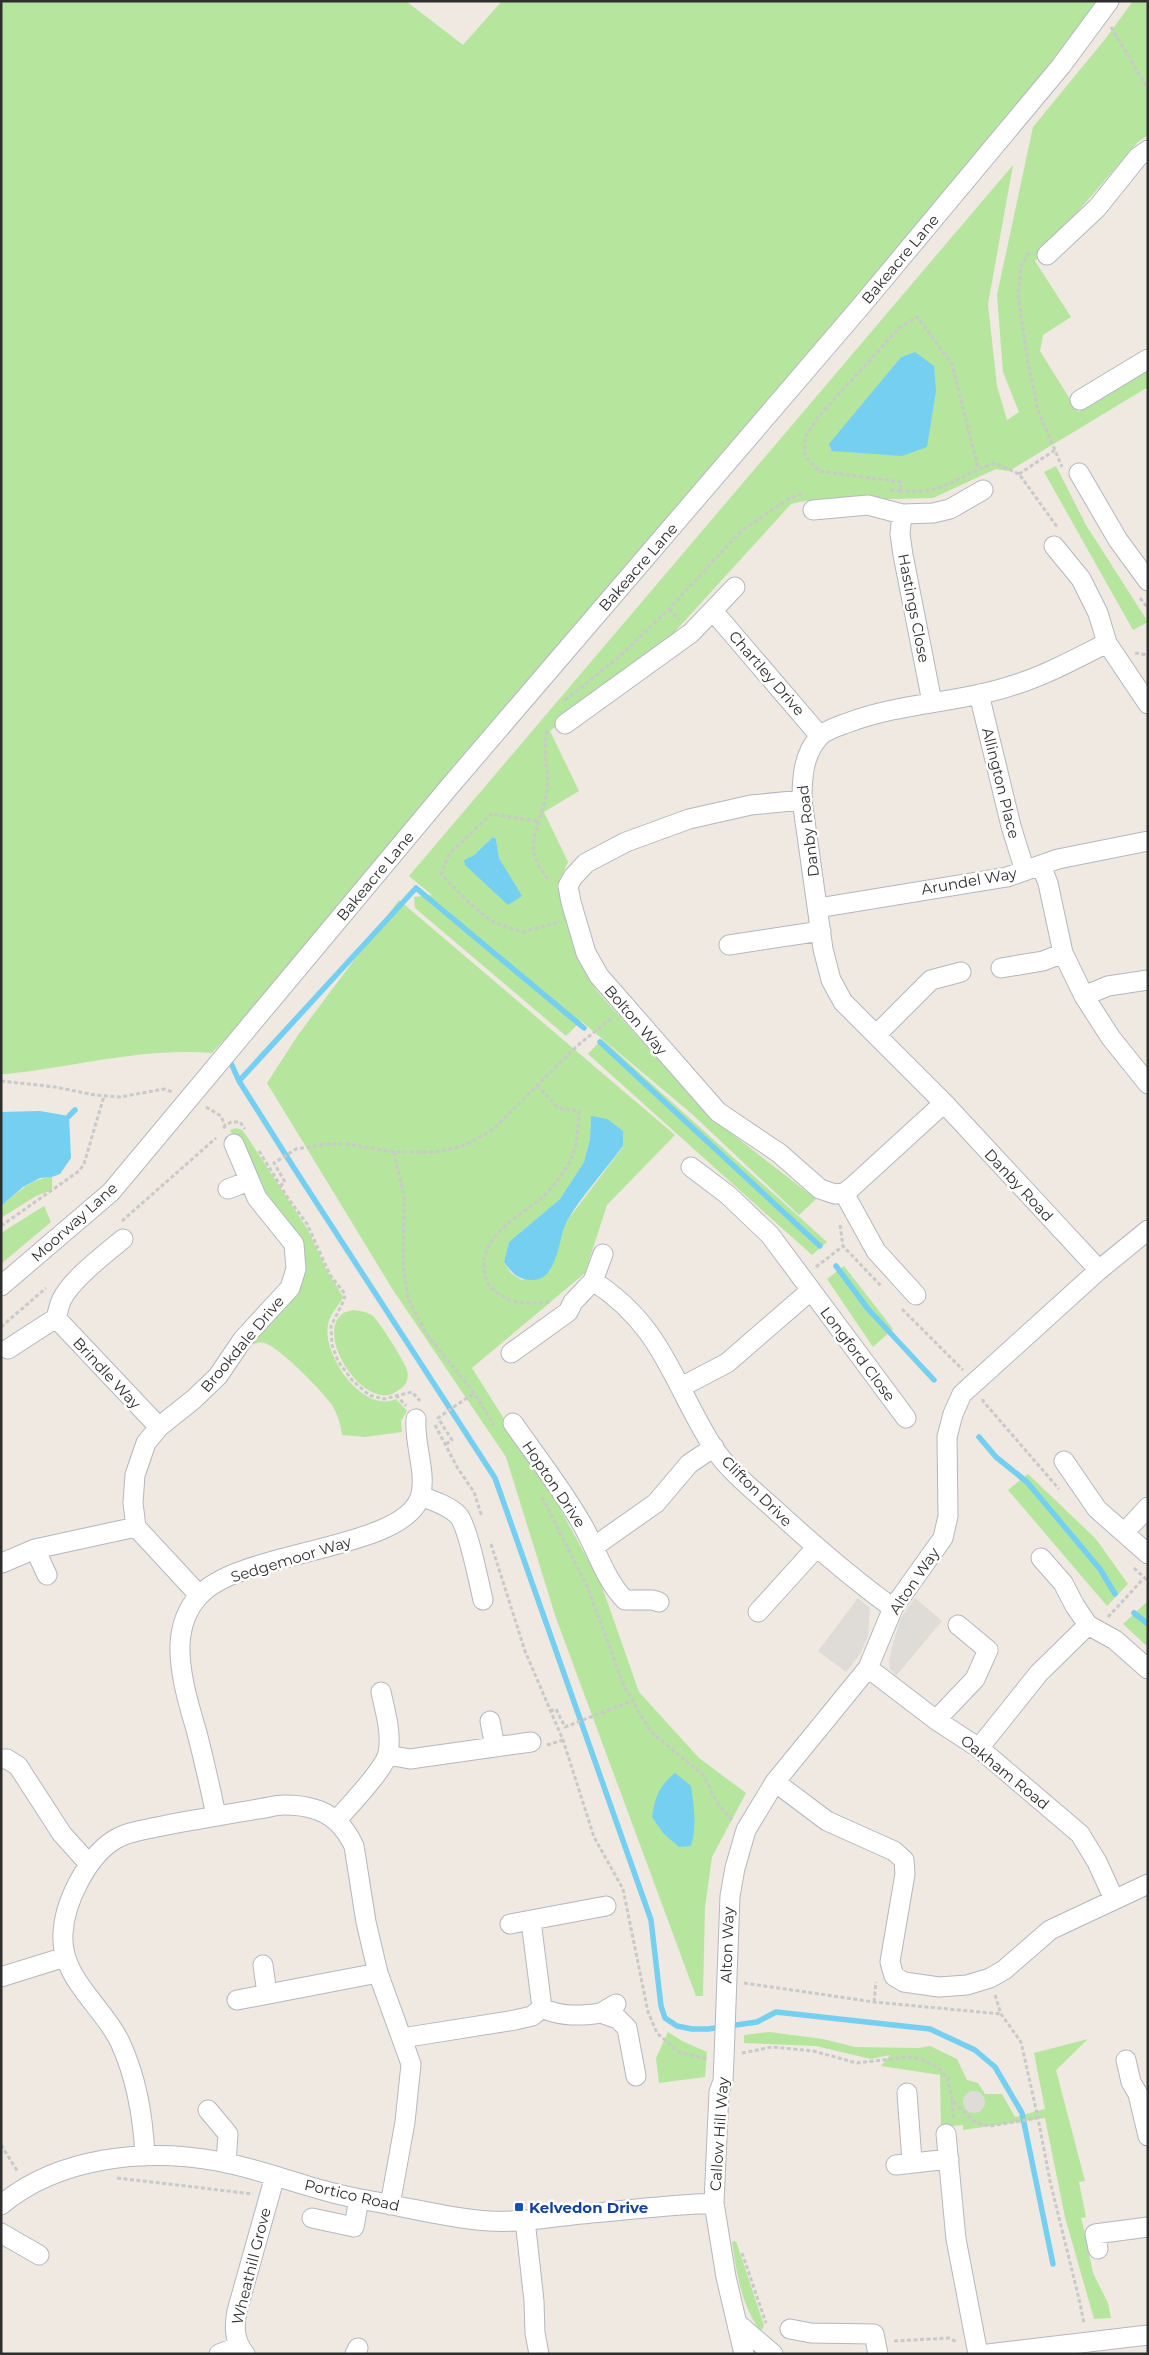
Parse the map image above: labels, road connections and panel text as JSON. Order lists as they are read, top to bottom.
{
  "streets": {
    "street": [
      "Bakeacre Lane",
      "Hastings Close",
      "Chartley Drive",
      "Allington Place",
      "Danby Road",
      "Arundel Way",
      "Bolton Way",
      "Moorway Lane",
      "Brookdale Drive",
      "Longford Close",
      "Brindle Way",
      "Hopton Drive",
      "Clifton Drive",
      "Sedgemoor Way",
      "Alton Way",
      "Oakham Road",
      "Callow Hill Way",
      "Portico Road",
      "Wheathill Grove"
    ]
  },
  "crossings": [
    ["Bakeacre Lane", "Moorway Lane"],
    ["Chartley Drive", "Danby Road"],
    ["Allington Place", "Arundel Way"],
    ["Danby Road", "Arundel Way"],
    ["Danby Road", "Alton Way"],
    ["Brookdale Drive", "Brindle Way"],
    ["Longford Close", "Clifton Drive"],
    ["Clifton Drive", "Alton Way"],
    ["Alton Way", "Oakham Road"],
    ["Alton Way", "Callow Hill Way"],
    ["Callow Hill Way", "Portico Road"],
    ["Portico Road", "Wheathill Grove"]
  ],
  "places": {
    "transit": ["Kelvedon Drive"]
  }
}
